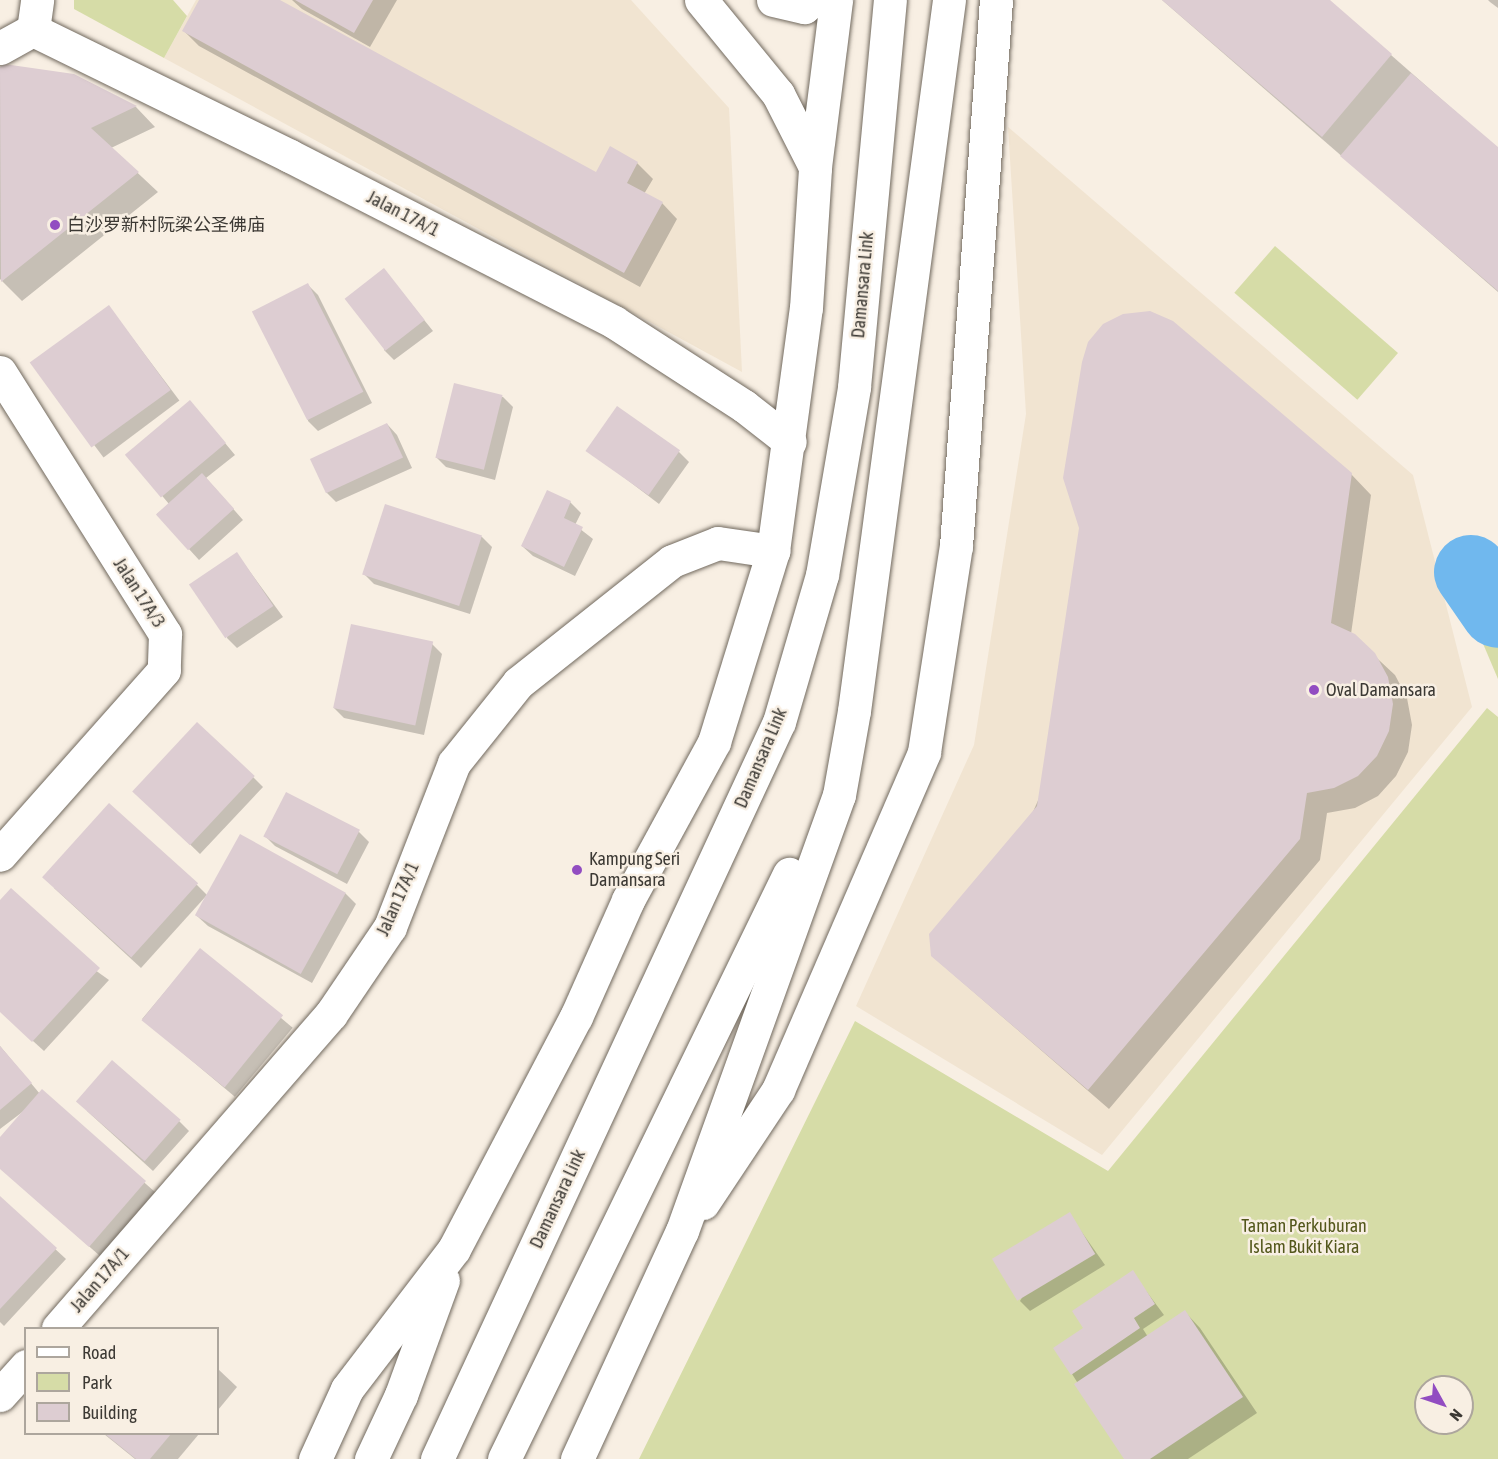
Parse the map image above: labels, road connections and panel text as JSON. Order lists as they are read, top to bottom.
{
  "streets": {
    "main road": ["Jalan 17A/1", "Damansara Link", "Jalan 17A/3"]
  },
  "parks": ["Taman Perkuburan Islam Bukit Kiara"],
  "places": ["白沙罗新村阮梁公圣佛庙", "Oval Damansara", "Kampung Seri Damansara"],
  "legend": ["Road", "Park", "Building"],
  "north": "bottom right"
}
